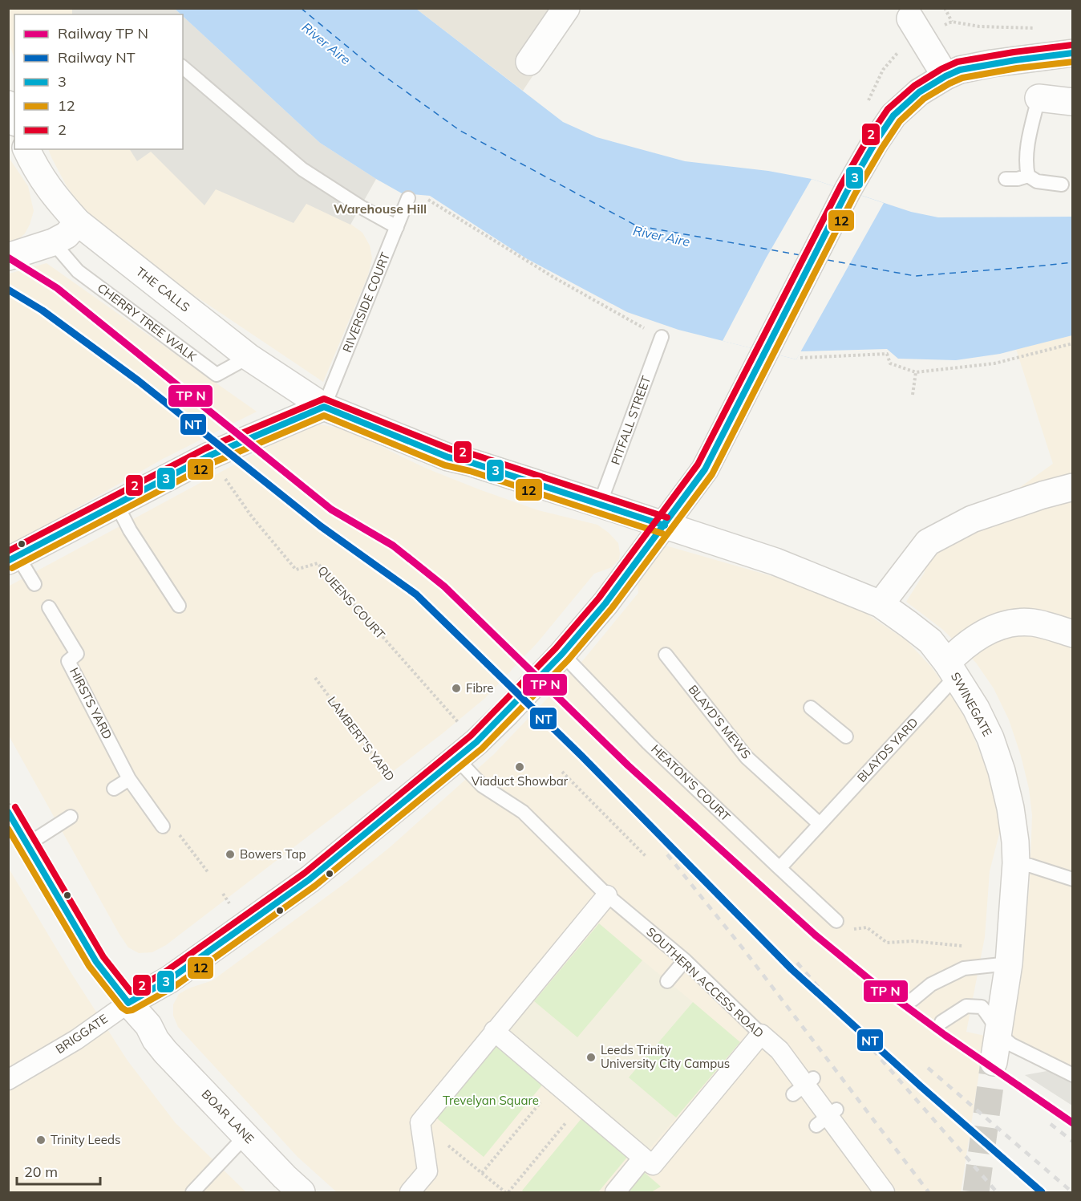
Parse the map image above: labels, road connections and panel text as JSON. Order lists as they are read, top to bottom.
{
  "streets": {
    "street": [
      "THE CALLS",
      "SWINEGATE",
      "SOUTHERN ACCESS ROAD",
      "BRIGGATE",
      "BOAR LANE"
    ],
    "lane": [
      "RIVERSIDE COURT",
      "CHERRY TREE WALK",
      "PITFALL STREET",
      "HIRSTS YARD",
      "BLAYD'S MEWS",
      "BLAYDS YARD",
      "HEATON'S COURT"
    ],
    "path": ["QUEENS COURT", "LAMBERT'S YARD"]
  },
  "crossings": [
    ["THE CALLS", "RIVERSIDE COURT"],
    ["THE CALLS", "CHERRY TREE WALK"],
    ["THE CALLS", "PITFALL STREET"],
    ["THE CALLS", "SWINEGATE"],
    ["PITFALL STREET", "SWINEGATE"],
    ["QUEENS COURT", "SOUTHERN ACCESS ROAD"],
    ["QUEENS COURT", "BRIGGATE"],
    ["SWINEGATE", "BLAYDS YARD"],
    ["SWINEGATE", "BRIGGATE"],
    ["BLAYD'S MEWS", "BLAYDS YARD"],
    ["LAMBERT'S YARD", "BRIGGATE"],
    ["HEATON'S COURT", "BRIGGATE"],
    ["SOUTHERN ACCESS ROAD", "BRIGGATE"],
    ["BRIGGATE", "BOAR LANE"]
  ],
  "districts": ["Warehouse Hill"],
  "water": ["River Aire"],
  "parks": ["Trevelyan Square"],
  "places": [
    "Fibre",
    "Viaduct Showbar",
    "Bowers Tap",
    "Leeds Trinity University City Campus",
    "Trinity Leeds"
  ],
  "lines": [
    "transit line 2",
    "transit line 3",
    "transit line 12",
    "rail line NT"
  ],
  "legend": [
    "Railway TP N",
    "Railway NT",
    "3",
    "12",
    "2"
  ],
  "scale_bar": "20 m"
}
